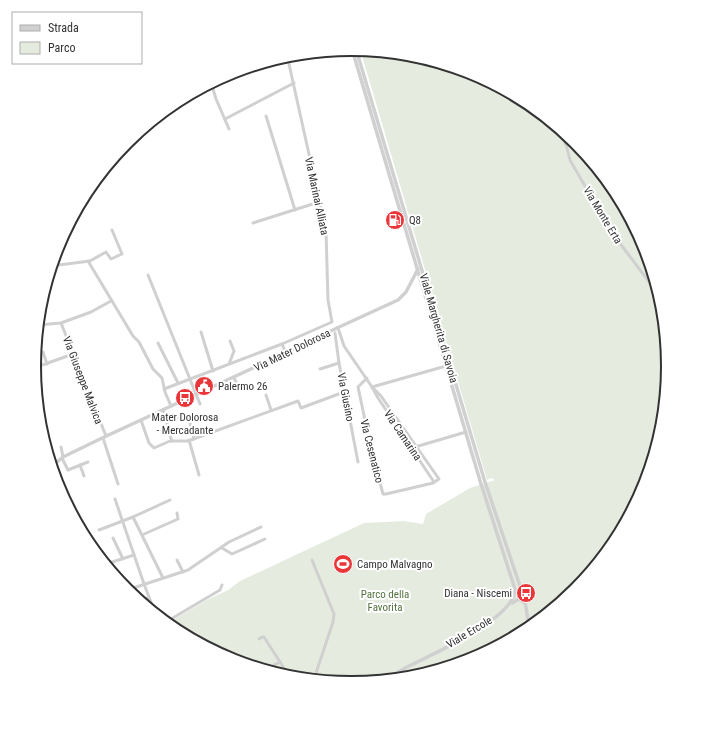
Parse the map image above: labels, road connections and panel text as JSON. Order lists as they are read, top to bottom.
{
  "streets": {
    "street": [
      "Via Marinai Alliata",
      "Via Monte Erta",
      "Viale Margherita di Savoia",
      "Via Mater Dolorosa",
      "Via Giuseppe Malvica",
      "Via Giusino",
      "Via Camarina",
      "Via Cesenatico",
      "Viale Ercole"
    ]
  },
  "crossings": [
    ["Via Marinai Alliata", "Via Giusino"],
    ["Viale Margherita di Savoia", "Via Mater Dolorosa"],
    ["Viale Margherita di Savoia", "Viale Ercole"],
    ["Via Mater Dolorosa", "Via Giuseppe Malvica"],
    ["Via Mater Dolorosa", "Via Giusino"],
    ["Via Mater Dolorosa", "Via Camarina"],
    ["Via Giusino", "Via Camarina"],
    ["Via Camarina", "Via Cesenatico"]
  ],
  "parks": ["Parco della Favorita"],
  "places": {
    "fuel station": ["Q8"],
    "public building": ["Palermo 26"],
    "bus stop": ["Mater Dolorosa - Mercadante", "Diana - Niscemi"],
    "sports": ["Campo Malvagno"]
  },
  "legend": ["Strada", "Parco"]
}
